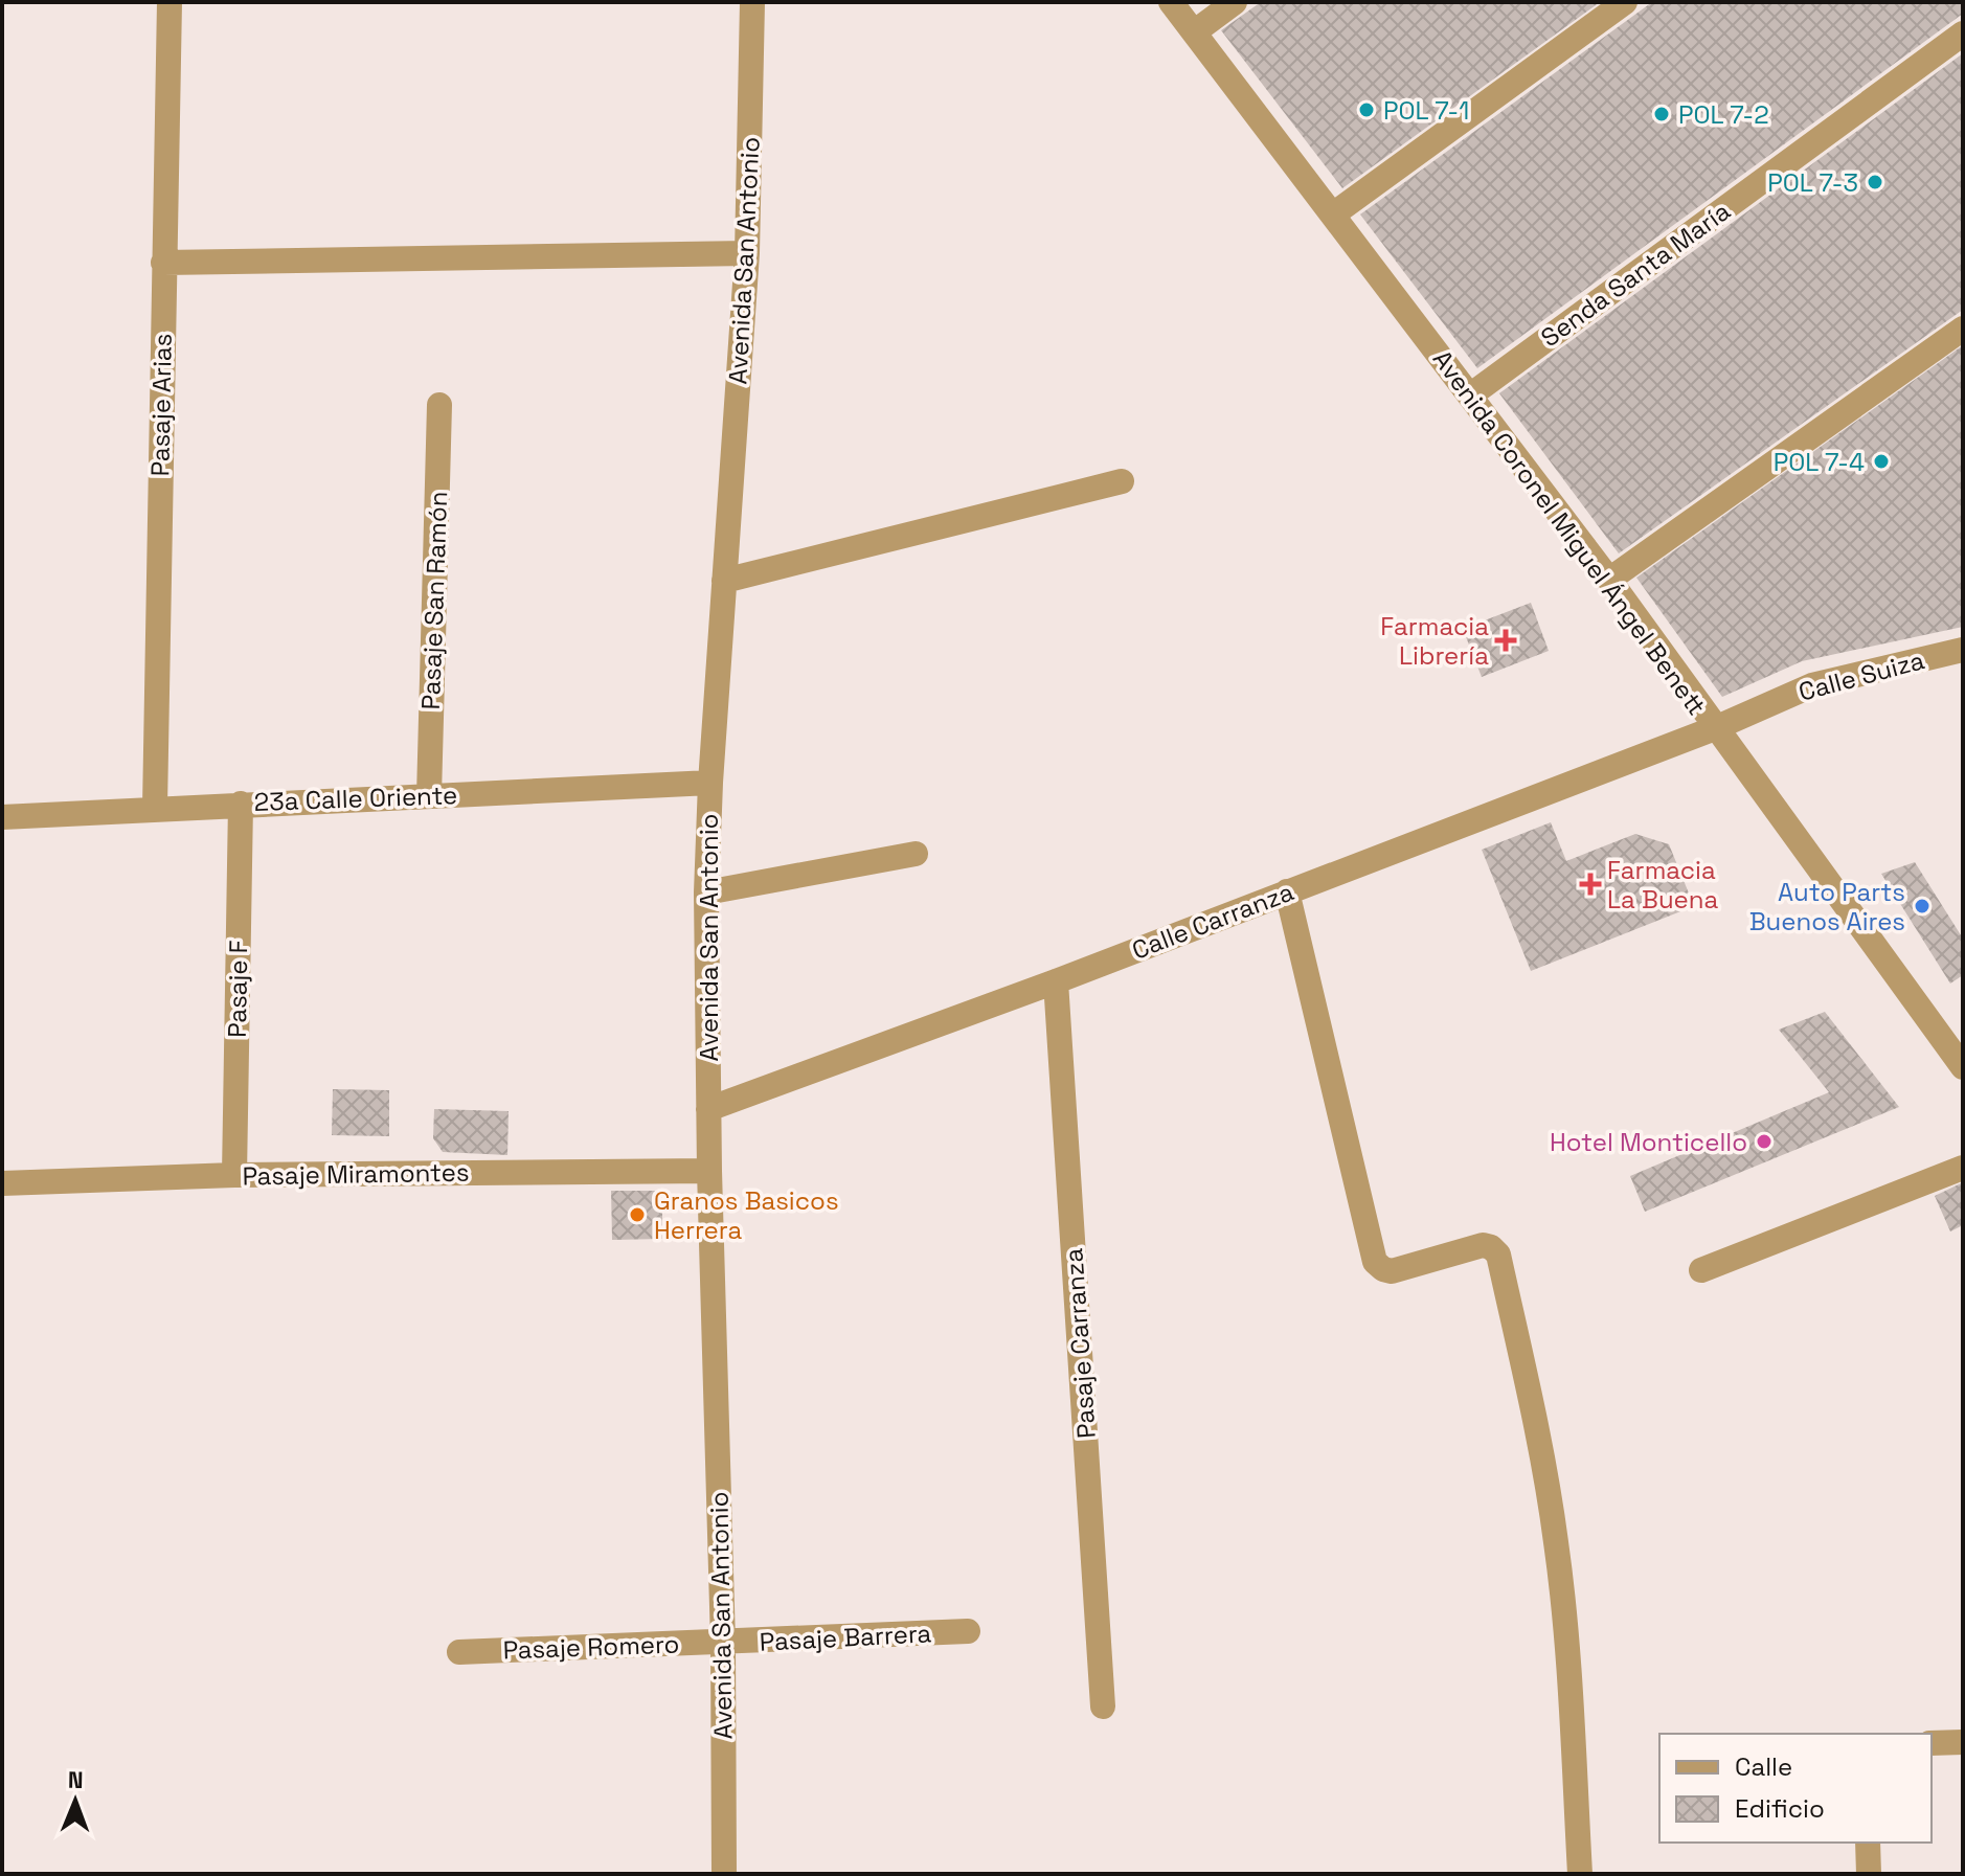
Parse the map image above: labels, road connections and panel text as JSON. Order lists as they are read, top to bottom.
{
  "streets": {
    "street": [
      "Avenida San Antonio",
      "Senda Santa María",
      "Pasaje Arias",
      "Avenida Coronel Miguel Ángel Benett",
      "Pasaje San Ramón",
      "Calle Suiza",
      "23a Calle Oriente",
      "Calle Carranza",
      "Pasaje F",
      "Pasaje Miramontes",
      "Pasaje Carranza",
      "Pasaje Barrera",
      "Pasaje Romero"
    ]
  },
  "crossings": [
    ["Avenida San Antonio", "23a Calle Oriente"],
    ["Avenida San Antonio", "Calle Carranza"],
    ["Avenida San Antonio", "Pasaje Miramontes"],
    ["Avenida San Antonio", "Pasaje Barrera"],
    ["Avenida San Antonio", "Pasaje Romero"],
    ["Senda Santa María", "Avenida Coronel Miguel Ángel Benett"],
    ["Pasaje Arias", "23a Calle Oriente"],
    ["Avenida Coronel Miguel Ángel Benett", "Calle Suiza"],
    ["Avenida Coronel Miguel Ángel Benett", "Calle Carranza"],
    ["Pasaje San Ramón", "23a Calle Oriente"],
    ["Calle Suiza", "Calle Carranza"],
    ["23a Calle Oriente", "Pasaje F"],
    ["Calle Carranza", "Pasaje Carranza"],
    ["Pasaje F", "Pasaje Miramontes"],
    ["Pasaje Barrera", "Pasaje Romero"]
  ],
  "places": {
    "other": [
      "POL 7-1",
      "POL 7-2",
      "POL 7-3",
      "POL 7-4",
      "Auto Parts Buenos Aires",
      "Hotel Monticello",
      "Granos Basicos Herrera"
    ],
    "health": ["Farmacia Librería", "Farmacia La Buena"]
  },
  "legend": ["Calle", "Edificio"],
  "north": "top"
}
